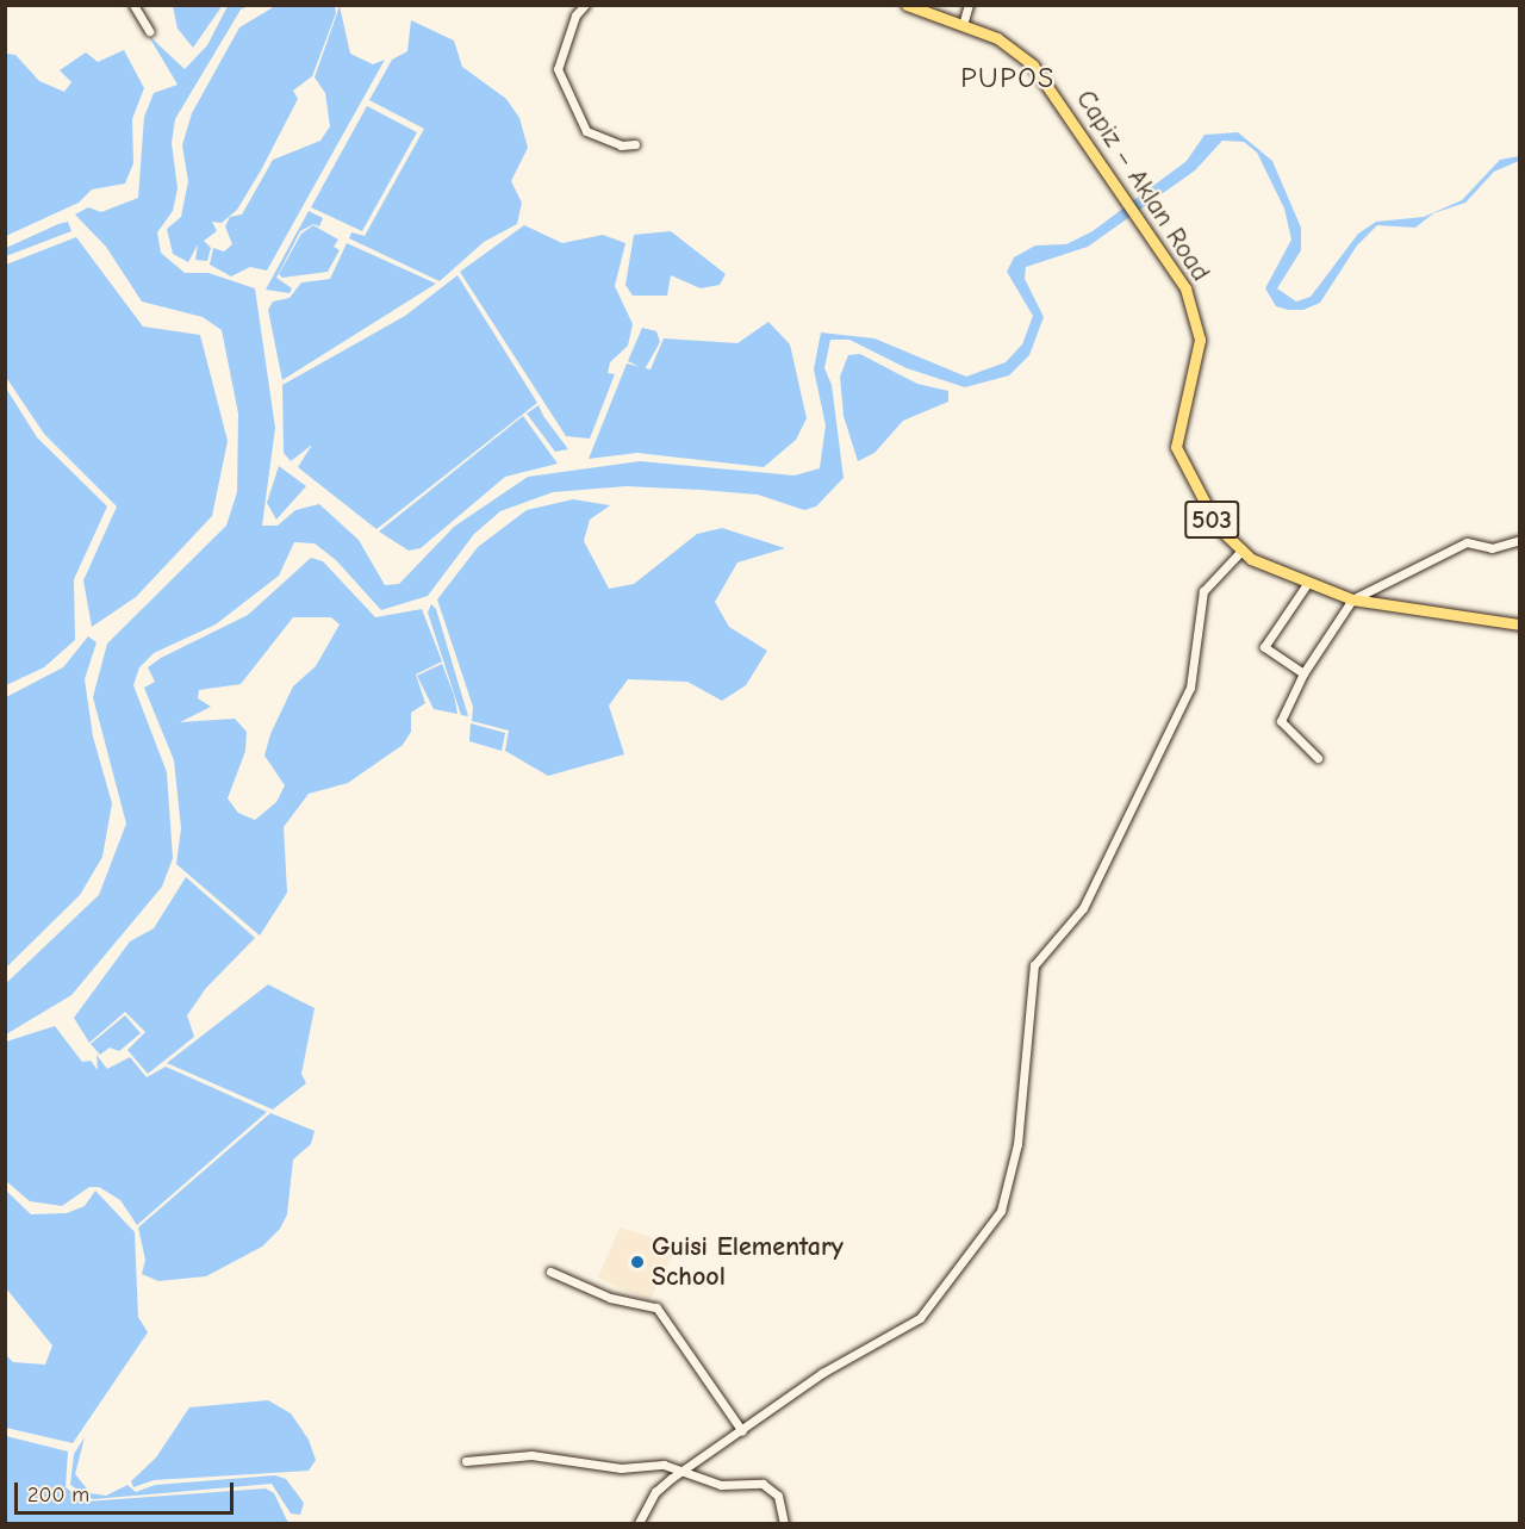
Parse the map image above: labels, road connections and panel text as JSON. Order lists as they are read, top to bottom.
{
  "streets": {
    "main road": ["Capiz – Aklan Road", "503"]
  },
  "districts": ["PUPOS"],
  "places": ["Guisi Elementary School"],
  "scale_bar": "200 m"
}
